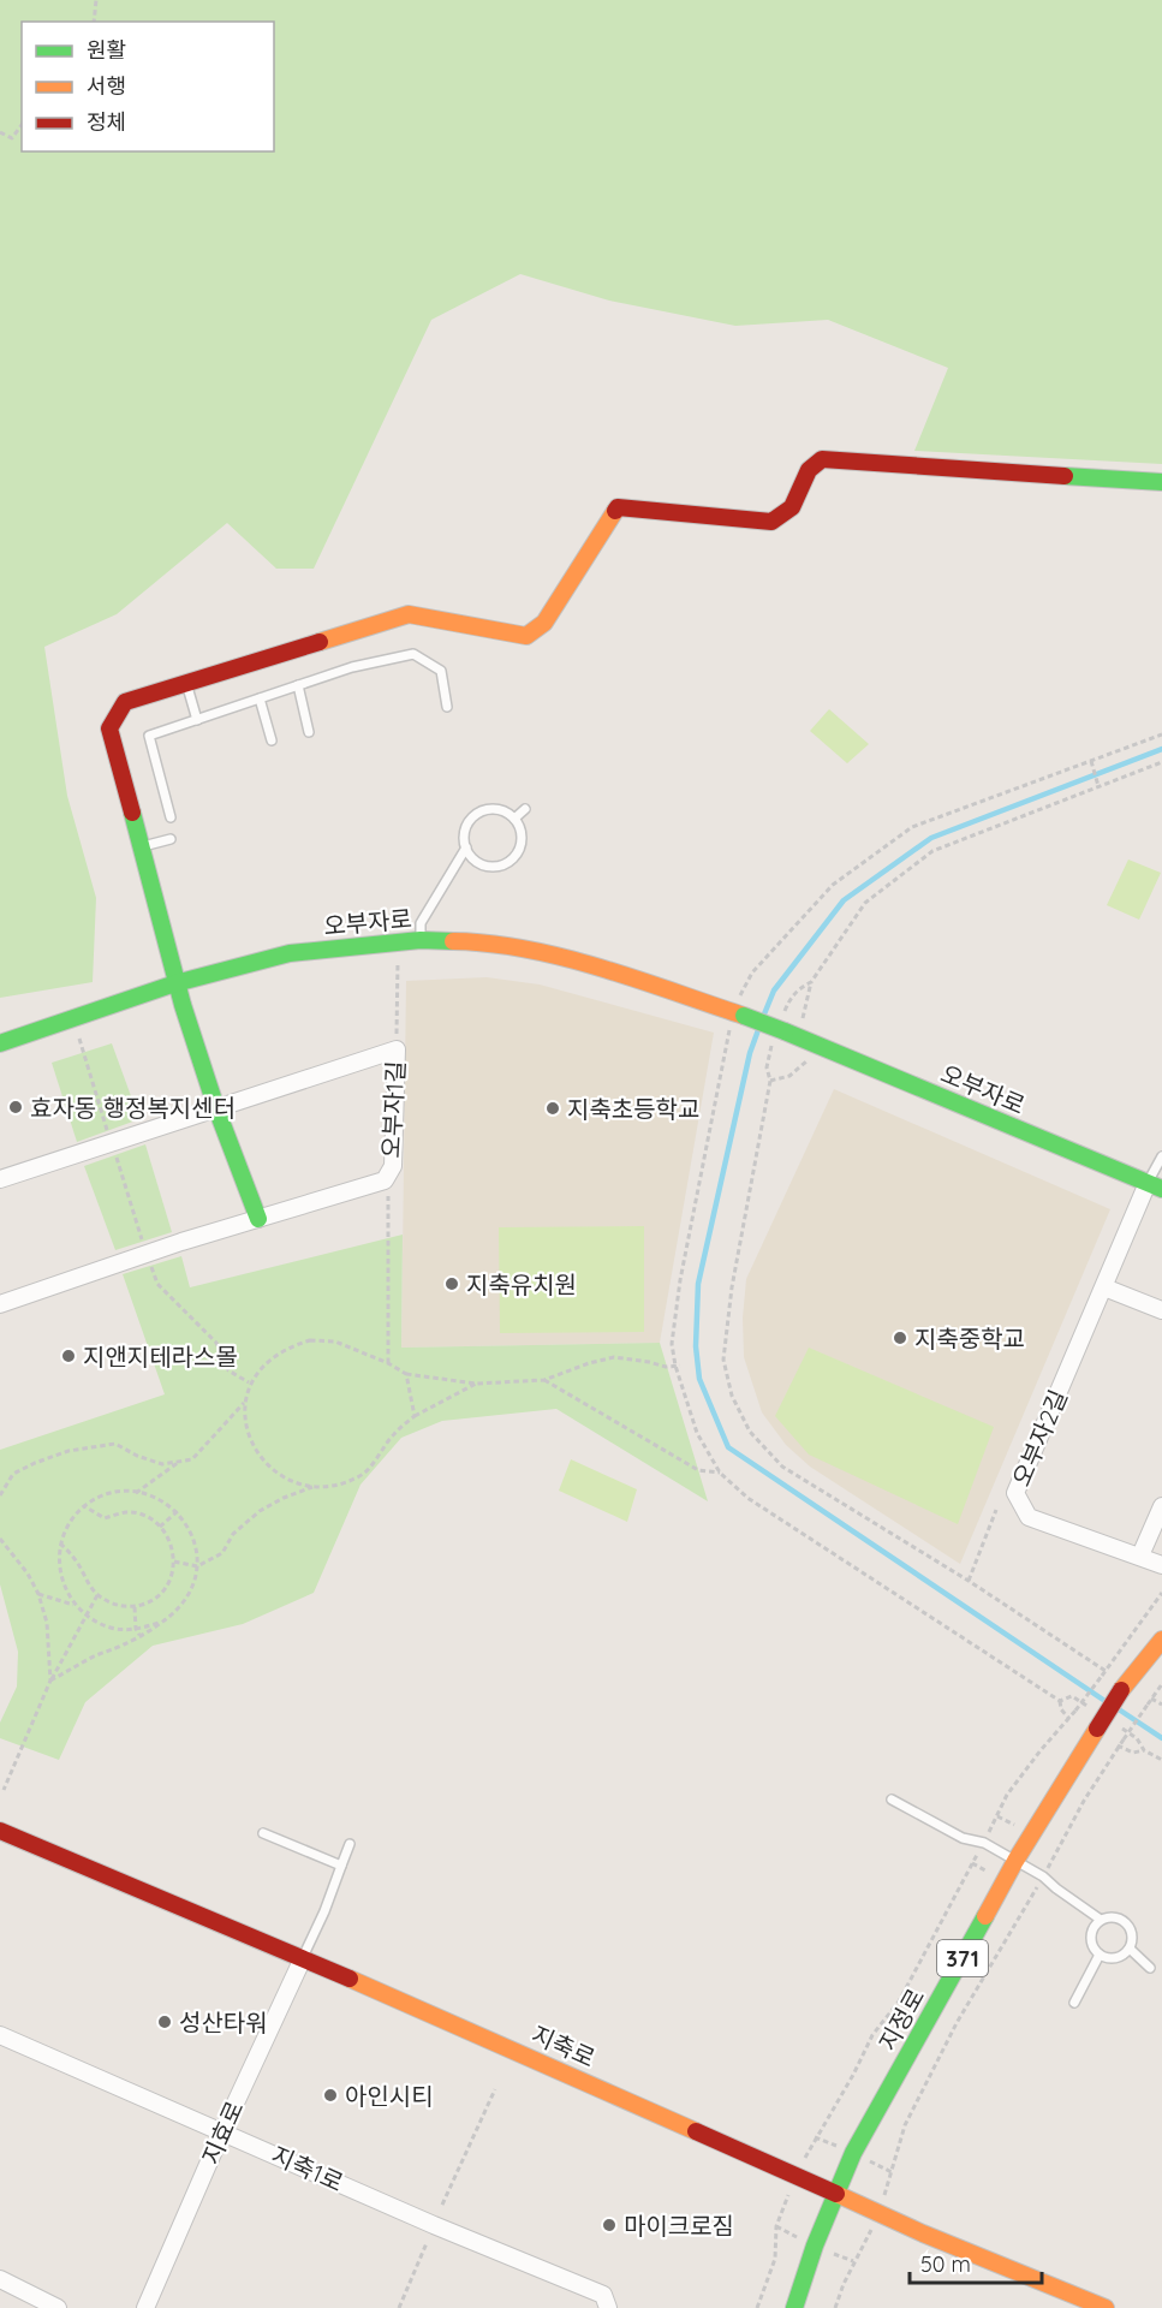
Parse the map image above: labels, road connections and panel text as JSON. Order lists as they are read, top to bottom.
{
  "streets": {
    "main road": [
      "오부자로",
      "371",
      "지정로",
      "지축로"
    ],
    "street": [
      "오부자1길",
      "오부자2길",
      "지효로",
      "지축1로"
    ]
  },
  "crossings": [
    ["오부자로", "오부자2길"],
    ["지정로", "지축로"],
    ["지축로", "지효로"],
    ["지효로", "지축1로"]
  ],
  "places": [
    "효자동 행정복지센터",
    "지축초등학교",
    "지축유치원",
    "지축중학교",
    "지앤지테라스몰",
    "성산타워",
    "아인시티",
    "마이크로짐"
  ],
  "legend": ["원활", "서행", "정체"],
  "scale_bar": "50 m"
}
